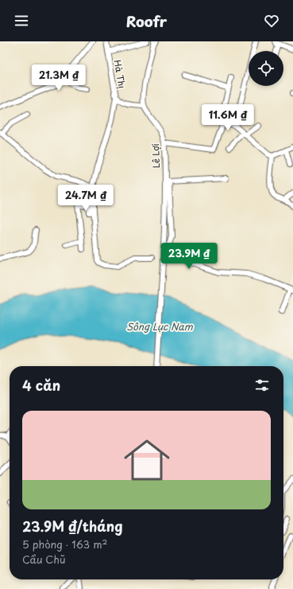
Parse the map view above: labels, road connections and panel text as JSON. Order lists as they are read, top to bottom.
{
  "streets": {
    "street": ["Hà Thị", "Lê Lợi"]
  },
  "crossings": [
    ["Hà Thị", "Lê Lợi"]
  ],
  "water": ["Sông Lục Nam"],
  "page": {
    "header": "Roofr",
    "price": [
      "21.3M ₫",
      "11.6M ₫",
      "24.7M ₫",
      "23.9M ₫"
    ],
    "heading": "4 căn",
    "list": [
      {
        "name": "23.9M ₫/tháng",
        "note": "5 phòng · 163 m² · Cầu Chũ"
      }
    ]
  }
}
